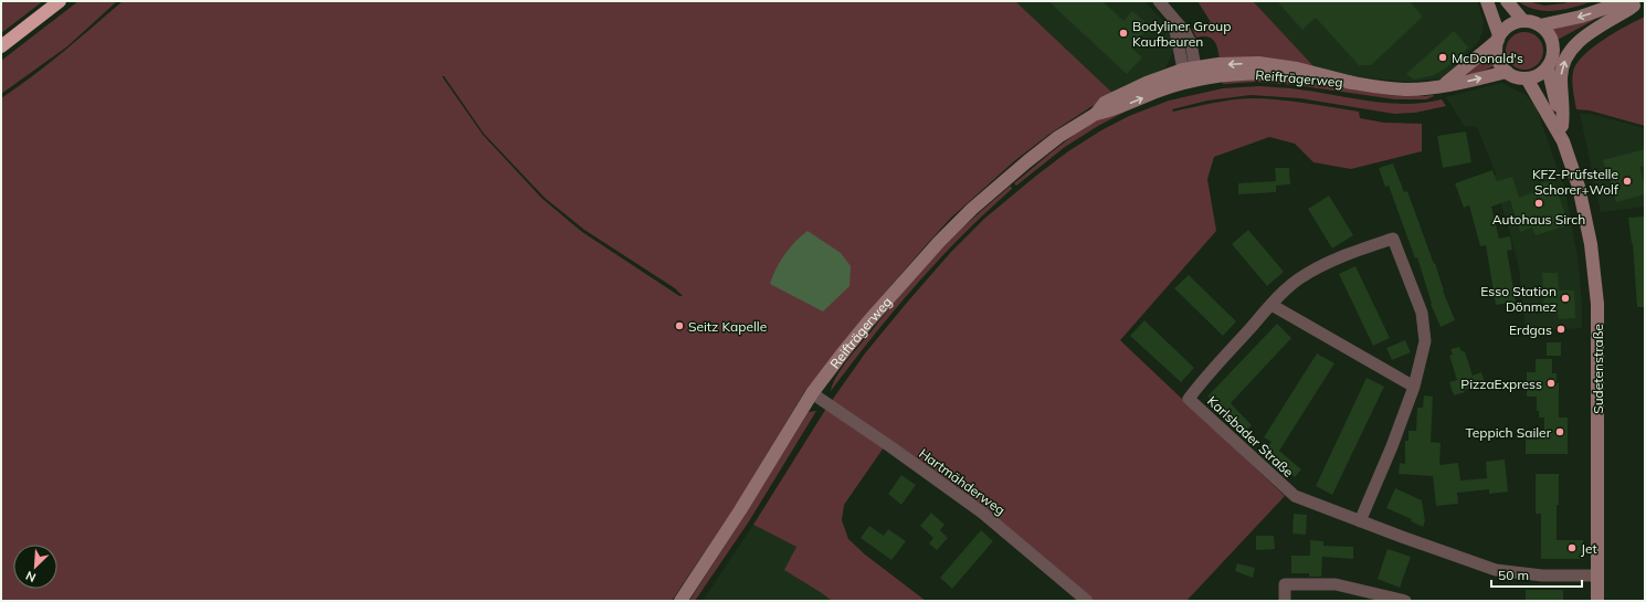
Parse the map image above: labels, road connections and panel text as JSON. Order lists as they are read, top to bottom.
{
  "streets": {
    "street": [
      "Reifträgerweg",
      "Sudetenstraße",
      "Karlsbader Straße",
      "Hartmähderweg"
    ]
  },
  "crossings": [
    ["Reifträgerweg", "Sudetenstraße"],
    ["Reifträgerweg", "Hartmähderweg"],
    ["Sudetenstraße", "Karlsbader Straße"]
  ],
  "places": [
    "Bodyliner Group Kaufbeuren",
    "McDonald's",
    "KFZ-Prüfstelle Schorer+Wolf",
    "Autohaus Sirch",
    "Esso Station Dönmez",
    "Seitz Kapelle",
    "Erdgas",
    "PizzaExpress",
    "Teppich Sailer",
    "Jet"
  ],
  "scale_bar": "50 m",
  "north": "bottom left"
}
